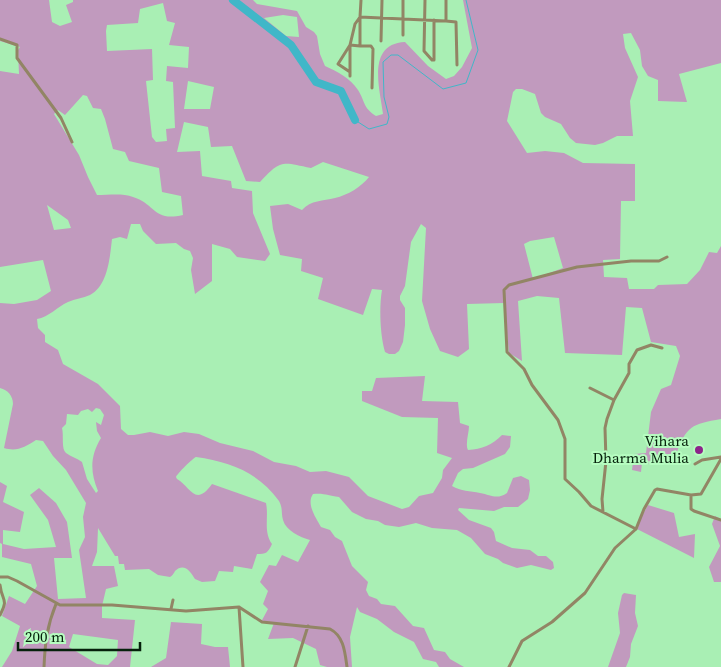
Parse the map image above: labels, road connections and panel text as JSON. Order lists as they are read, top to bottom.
{
  "places": ["Vihara Dharma Mulia"],
  "scale_bar": "200 m"
}
